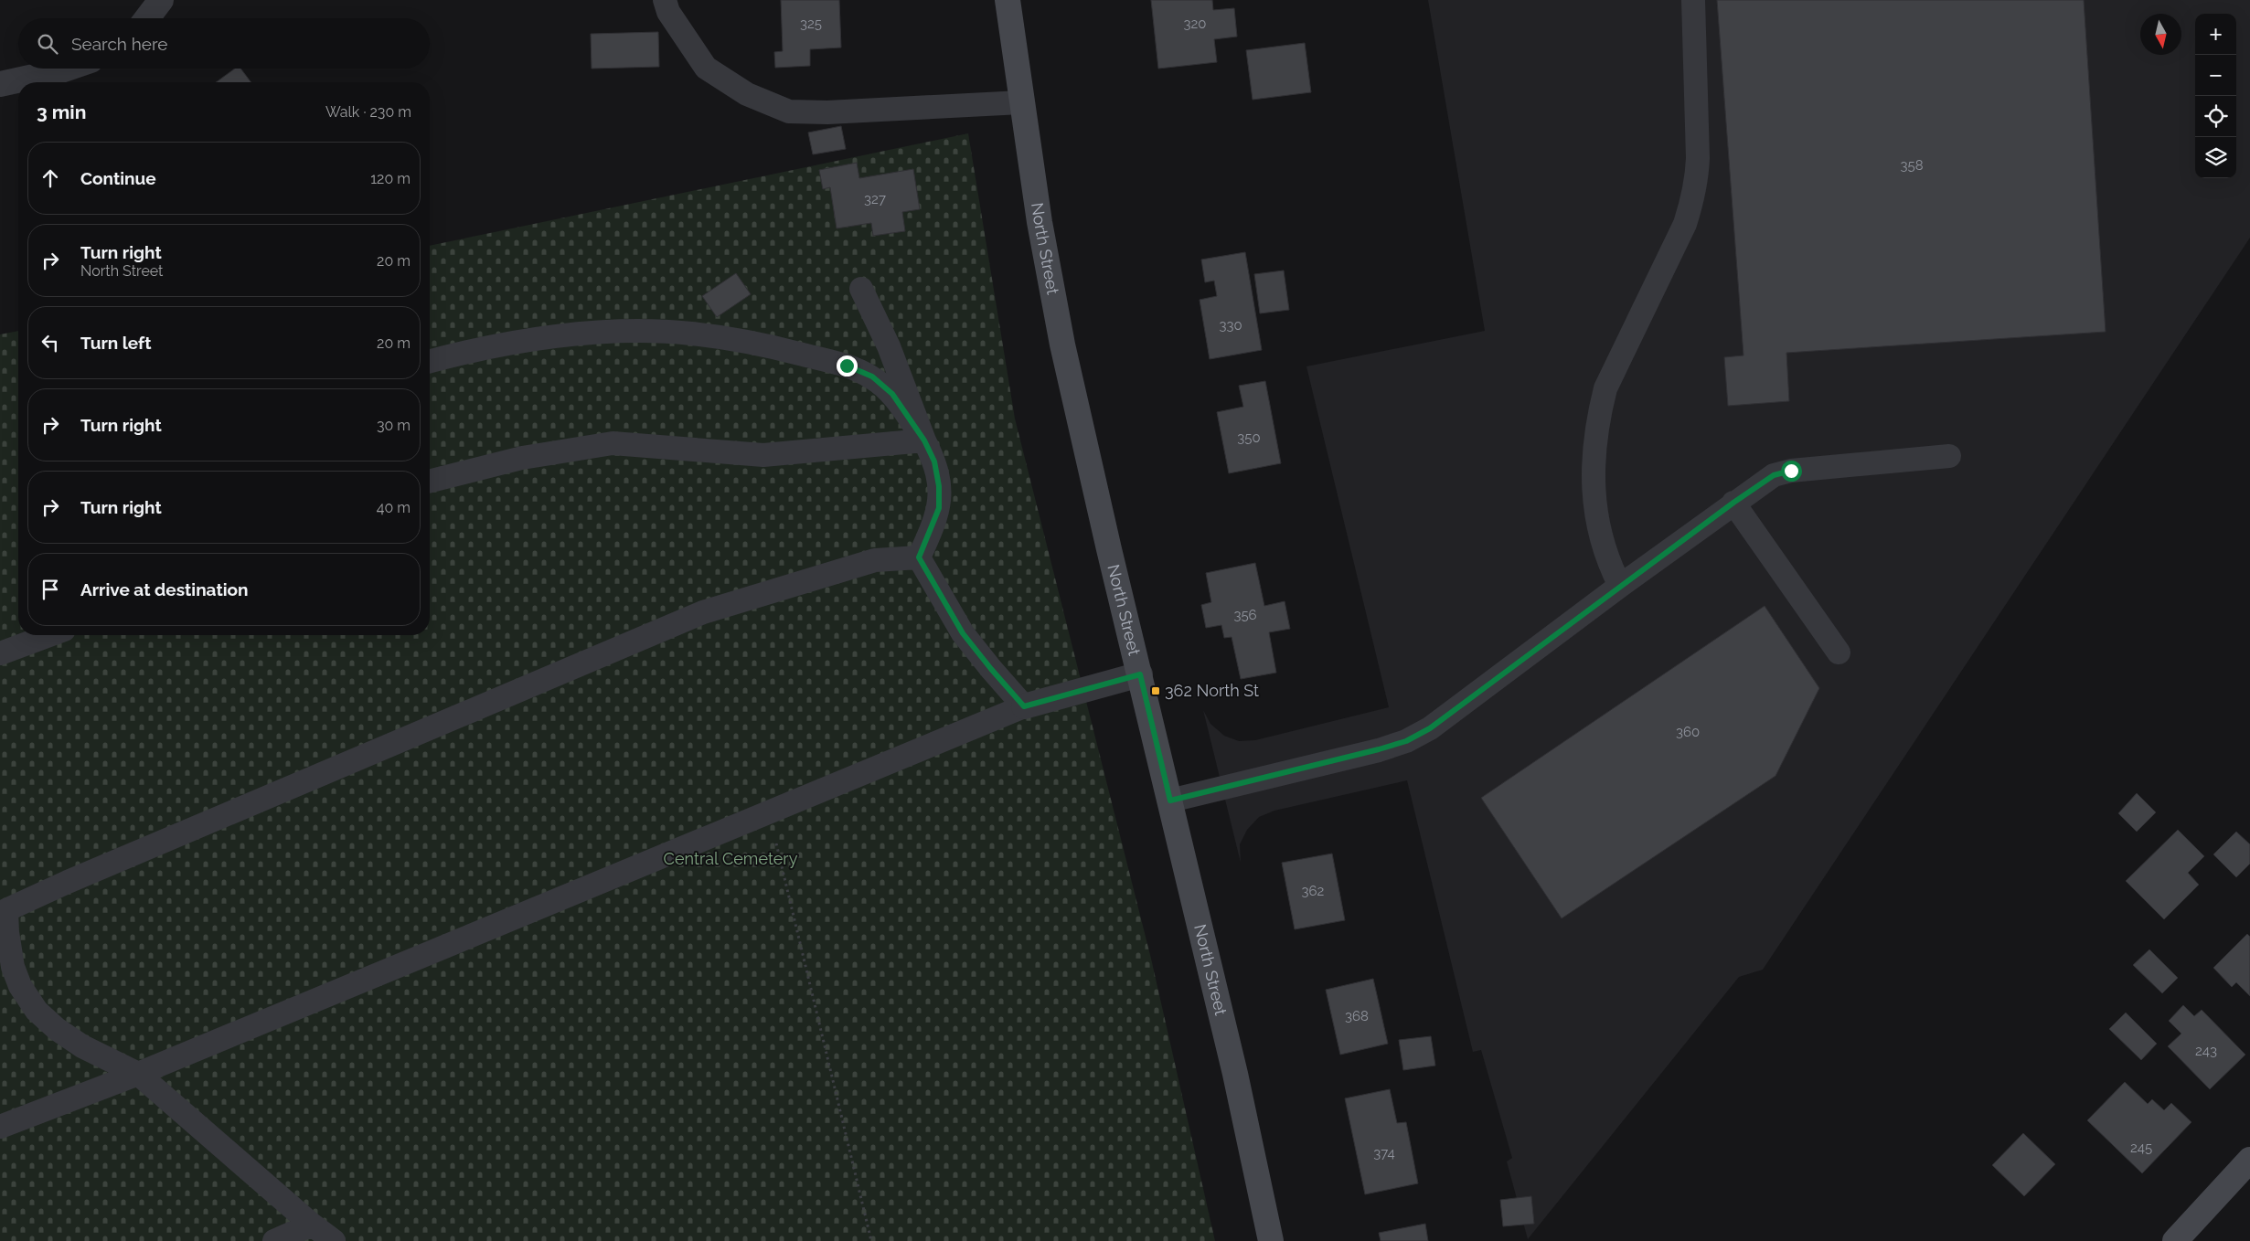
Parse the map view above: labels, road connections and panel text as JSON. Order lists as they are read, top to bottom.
{
  "streets": {
    "main road": ["North Street"]
  },
  "parks": ["Central Cemetery"],
  "places": {
    "transit": ["362 North St"]
  },
  "house_numbers": [
    "325",
    "320",
    "358",
    "327",
    "330",
    "350",
    "356",
    "360",
    "362",
    "368",
    "243",
    "245",
    "374"
  ],
  "north": "bottom",
  "page": {
    "map_buttons": ["+", "−"],
    "search": "Search here",
    "heading": ["3 min", "Walk · 230 m"],
    "list": [
      ["Continue", "120 m"],
      ["Turn right", "North Street", "20 m"],
      ["Turn left", "20 m"],
      ["Turn right", "30 m"],
      ["Turn right", "40 m"],
      "Arrive at destination"
    ]
  }
}
